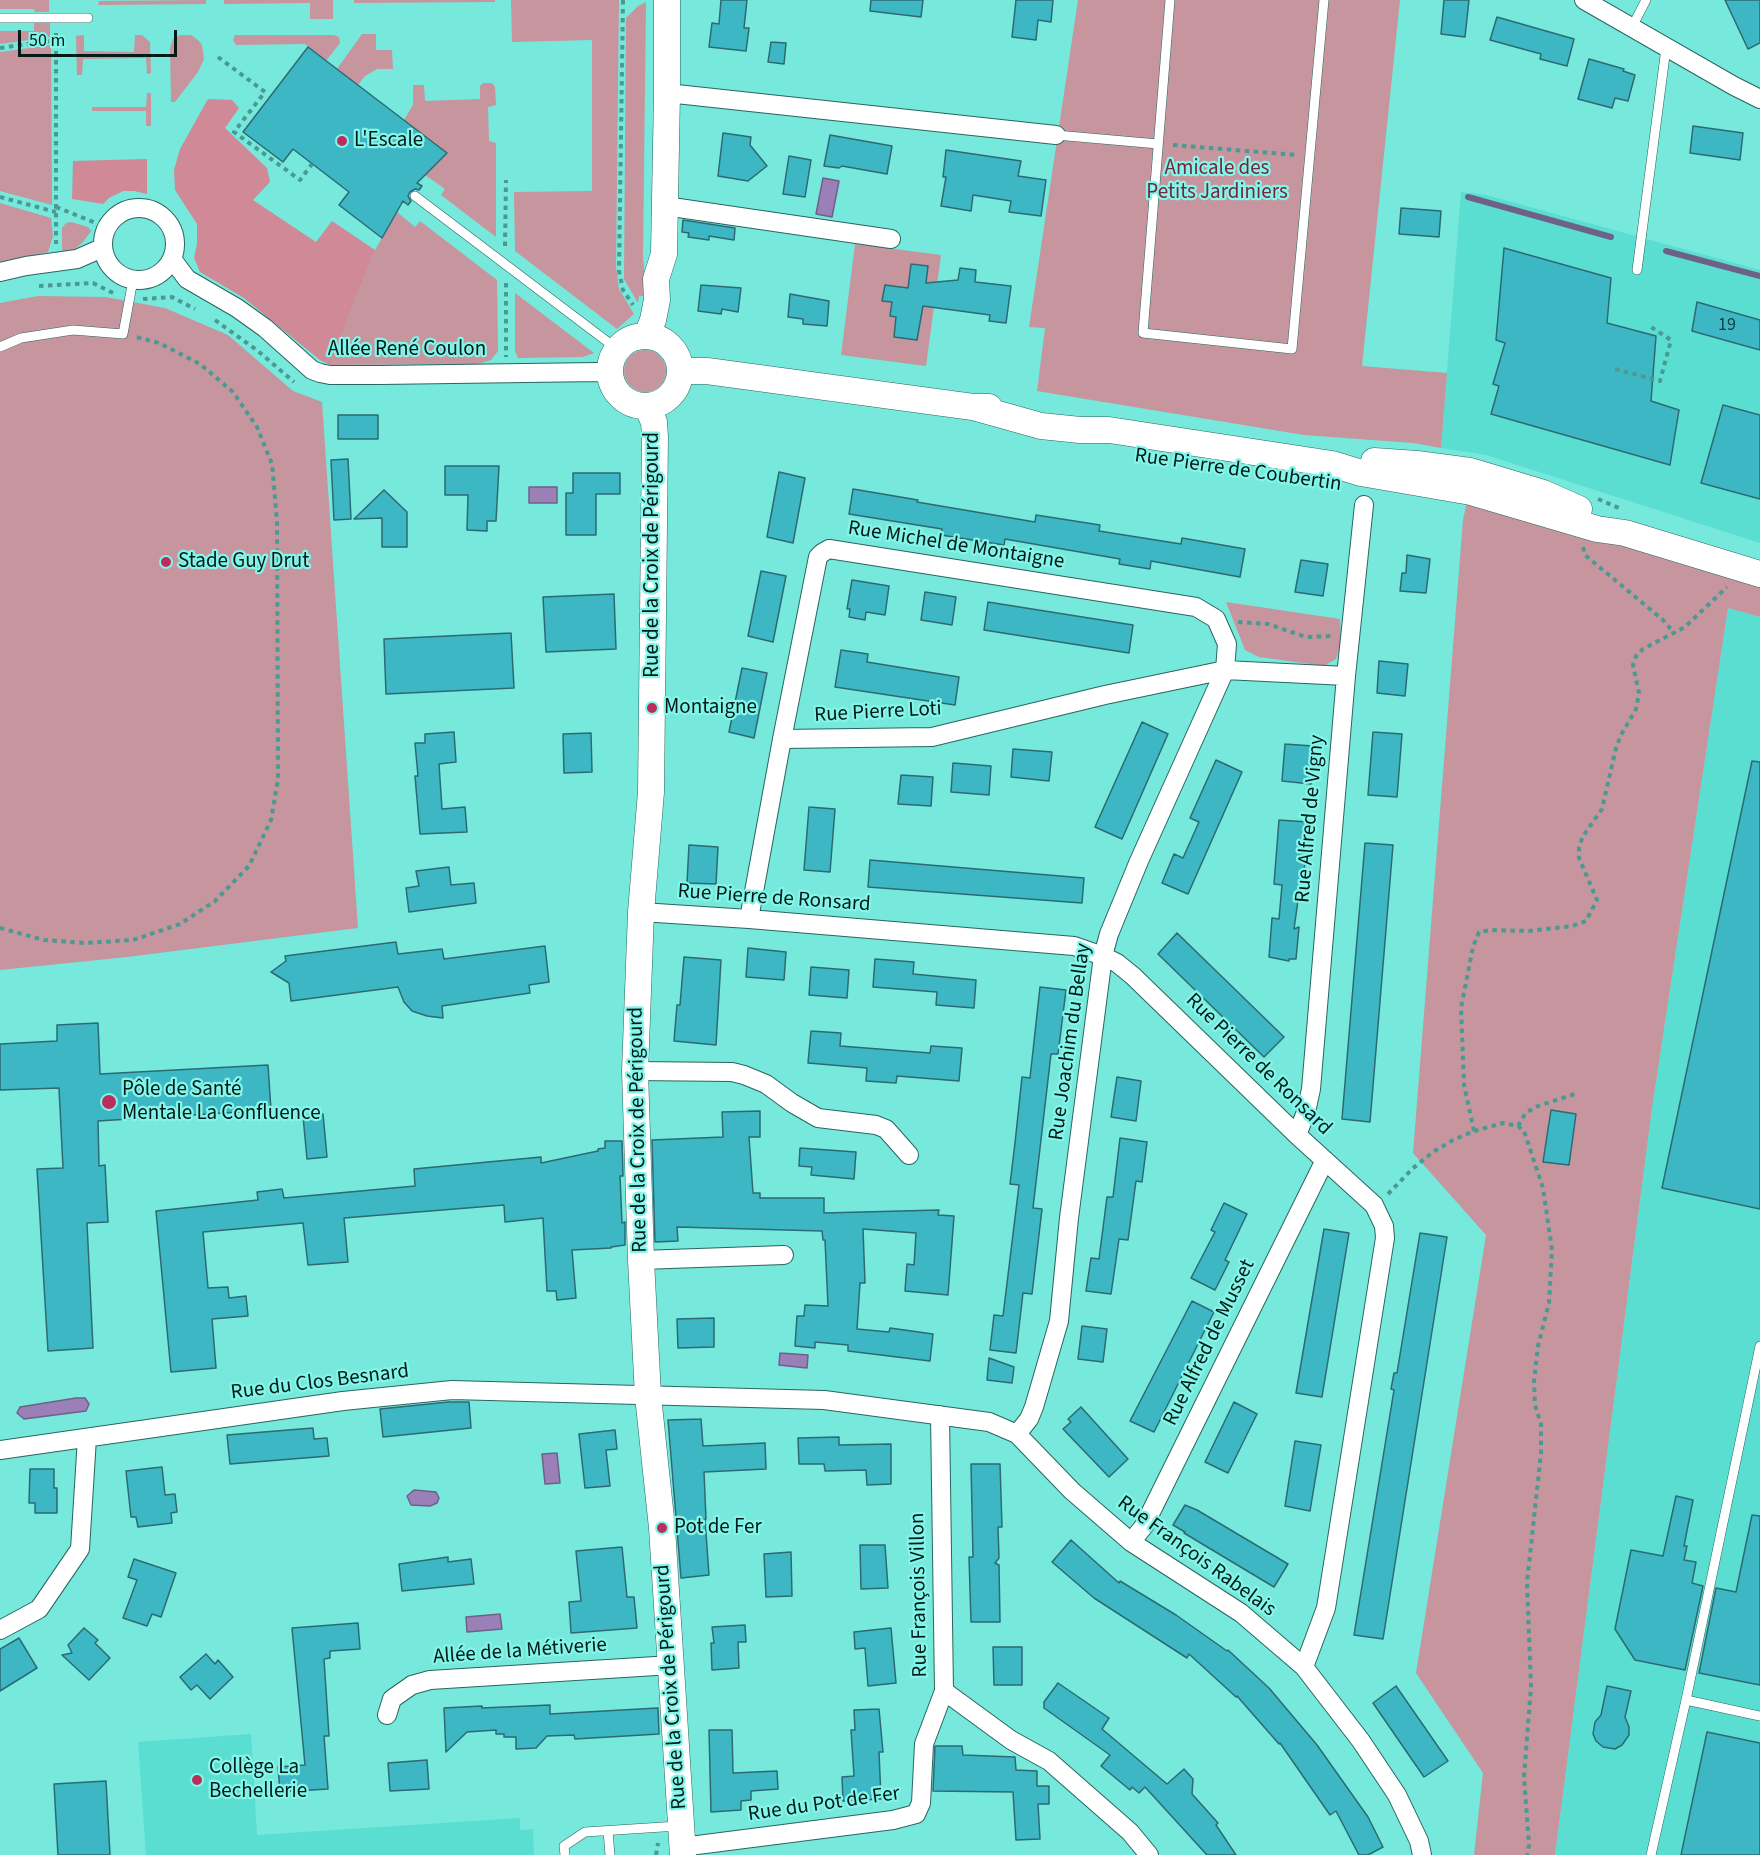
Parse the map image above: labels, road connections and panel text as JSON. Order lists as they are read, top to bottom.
{
  "streets": {
    "street": [
      "Allée René Coulon",
      "Rue Pierre de Coubertin",
      "Rue Michel de Montaigne",
      "Rue de la Croix de Périgourd",
      "Rue Pierre Loti",
      "Rue Alfred de Vigny",
      "Rue Pierre de Ronsard",
      "Rue Joachim du Bellay",
      "Rue Alfred de Musset",
      "Rue du Clos Besnard",
      "Rue François Rabelais",
      "Rue François Villon",
      "Allée de la Métiverie",
      "Rue du Pot de Fer"
    ]
  },
  "crossings": [
    ["Allée René Coulon", "Rue Pierre de Coubertin"],
    ["Allée René Coulon", "Rue de la Croix de Périgourd"],
    ["Rue Pierre de Coubertin", "Rue de la Croix de Périgourd"],
    ["Rue Michel de Montaigne", "Rue Pierre Loti"],
    ["Rue de la Croix de Périgourd", "Rue Pierre de Ronsard"],
    ["Rue de la Croix de Périgourd", "Rue du Clos Besnard"],
    ["Rue de la Croix de Périgourd", "Rue François Rabelais"],
    ["Rue de la Croix de Périgourd", "Allée de la Métiverie"],
    ["Rue de la Croix de Périgourd", "Rue du Pot de Fer"],
    ["Rue Pierre Loti", "Rue Alfred de Vigny"],
    ["Rue Pierre Loti", "Rue Joachim du Bellay"],
    ["Rue Alfred de Vigny", "Rue Pierre de Ronsard"],
    ["Rue Pierre de Ronsard", "Rue Joachim du Bellay"],
    ["Rue Pierre de Ronsard", "Rue Alfred de Musset"],
    ["Rue Pierre de Ronsard", "Rue François Rabelais"],
    ["Rue Joachim du Bellay", "Rue François Rabelais"],
    ["Rue Alfred de Musset", "Rue François Rabelais"],
    ["Rue du Clos Besnard", "Rue François Rabelais"],
    ["Rue François Rabelais", "Rue François Villon"],
    ["Rue François Villon", "Rue du Pot de Fer"]
  ],
  "parks": ["Amicale des Petits Jardiniers"],
  "places": [
    "L'Escale",
    "Stade Guy Drut",
    "Montaigne",
    "Pôle de Santé Mentale La Confluence",
    "Pot de Fer",
    "Collège La Bechellerie"
  ],
  "house_numbers": ["19"],
  "scale_bar": "50 m"
}
